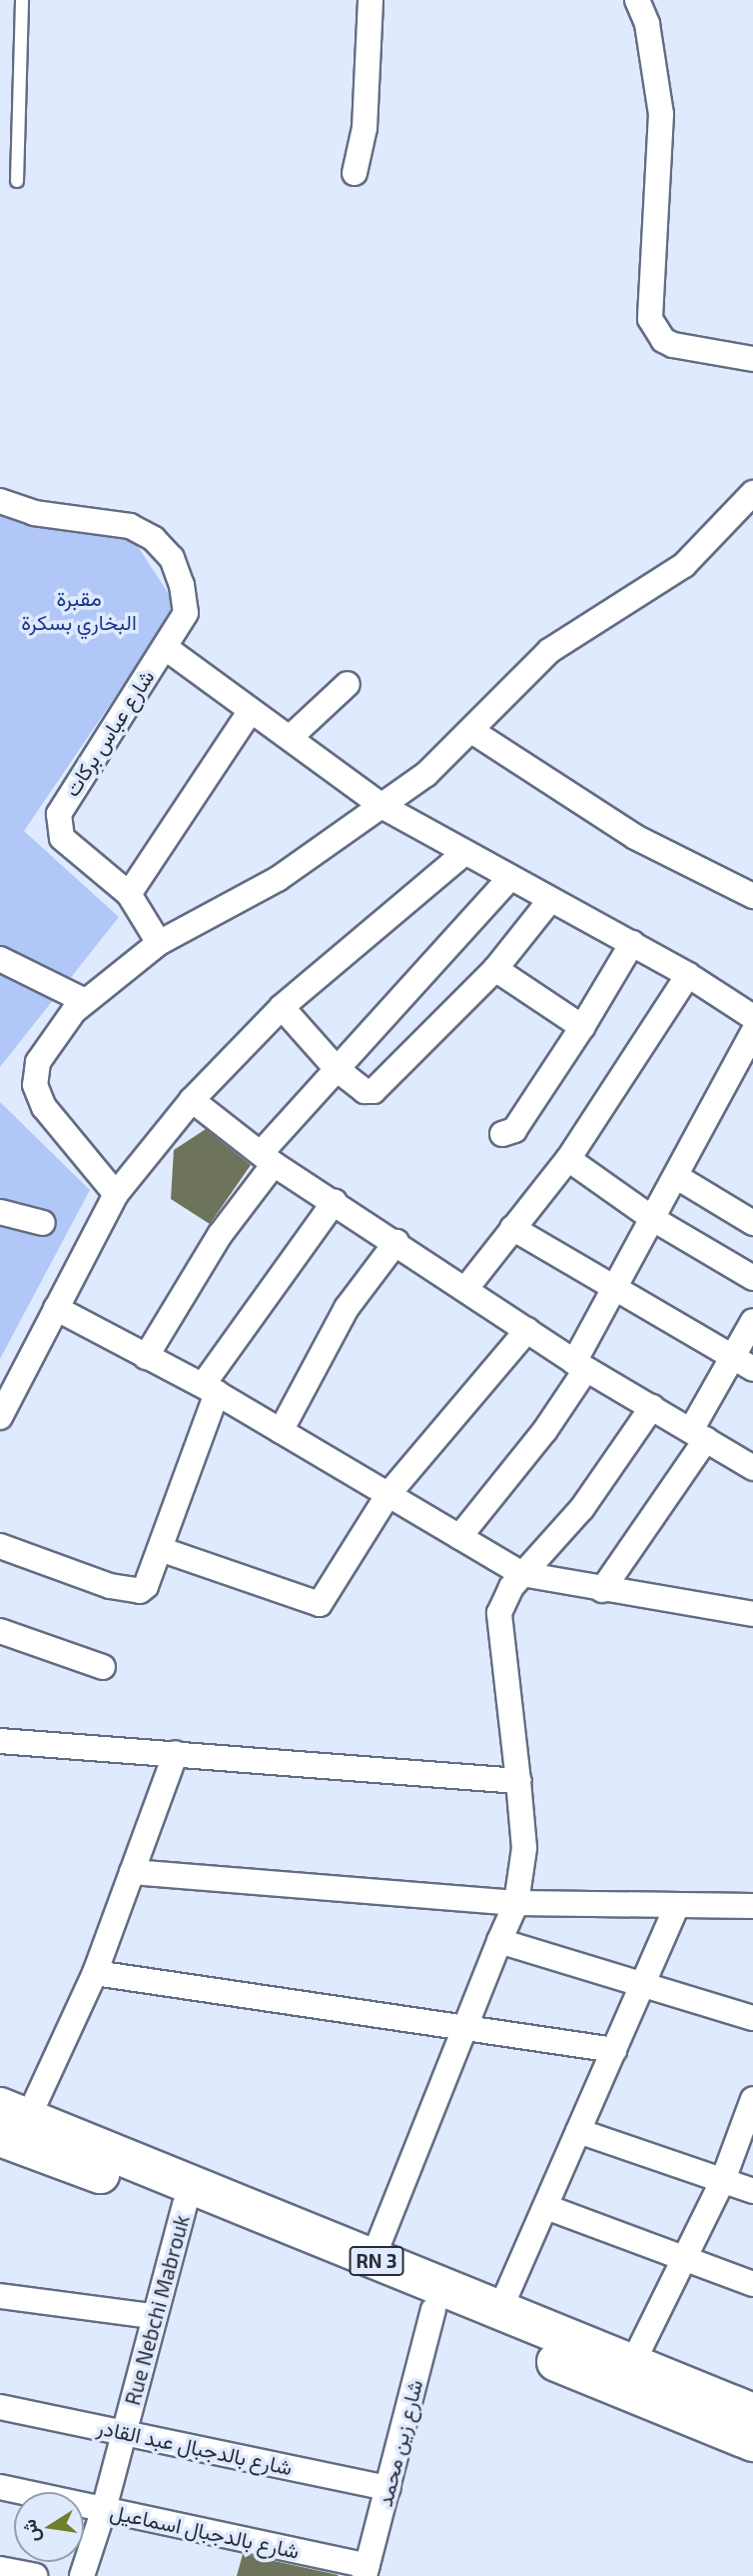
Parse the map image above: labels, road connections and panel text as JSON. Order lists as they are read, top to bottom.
{
  "streets": {
    "main road": ["RN 3"],
    "street": [
      "شارع عباس بركات",
      "Rue Nebchi Mabrouk",
      "شارع زين محمد",
      "شارع بالدجبال عبد القادر",
      "شارع بالدجبال اسماعيل"
    ]
  },
  "crossings": [
    ["RN 3", "Rue Nebchi Mabrouk"],
    ["RN 3", "شارع زين محمد"],
    ["Rue Nebchi Mabrouk", "شارع بالدجبال عبد القادر"],
    ["Rue Nebchi Mabrouk", "شارع بالدجبال اسماعيل"],
    ["شارع زين محمد", "شارع بالدجبال عبد القادر"],
    ["شارع زين محمد", "شارع بالدجبال اسماعيل"]
  ],
  "parks": ["مقبرة البخاري بسكرة"],
  "north": "left"
}
